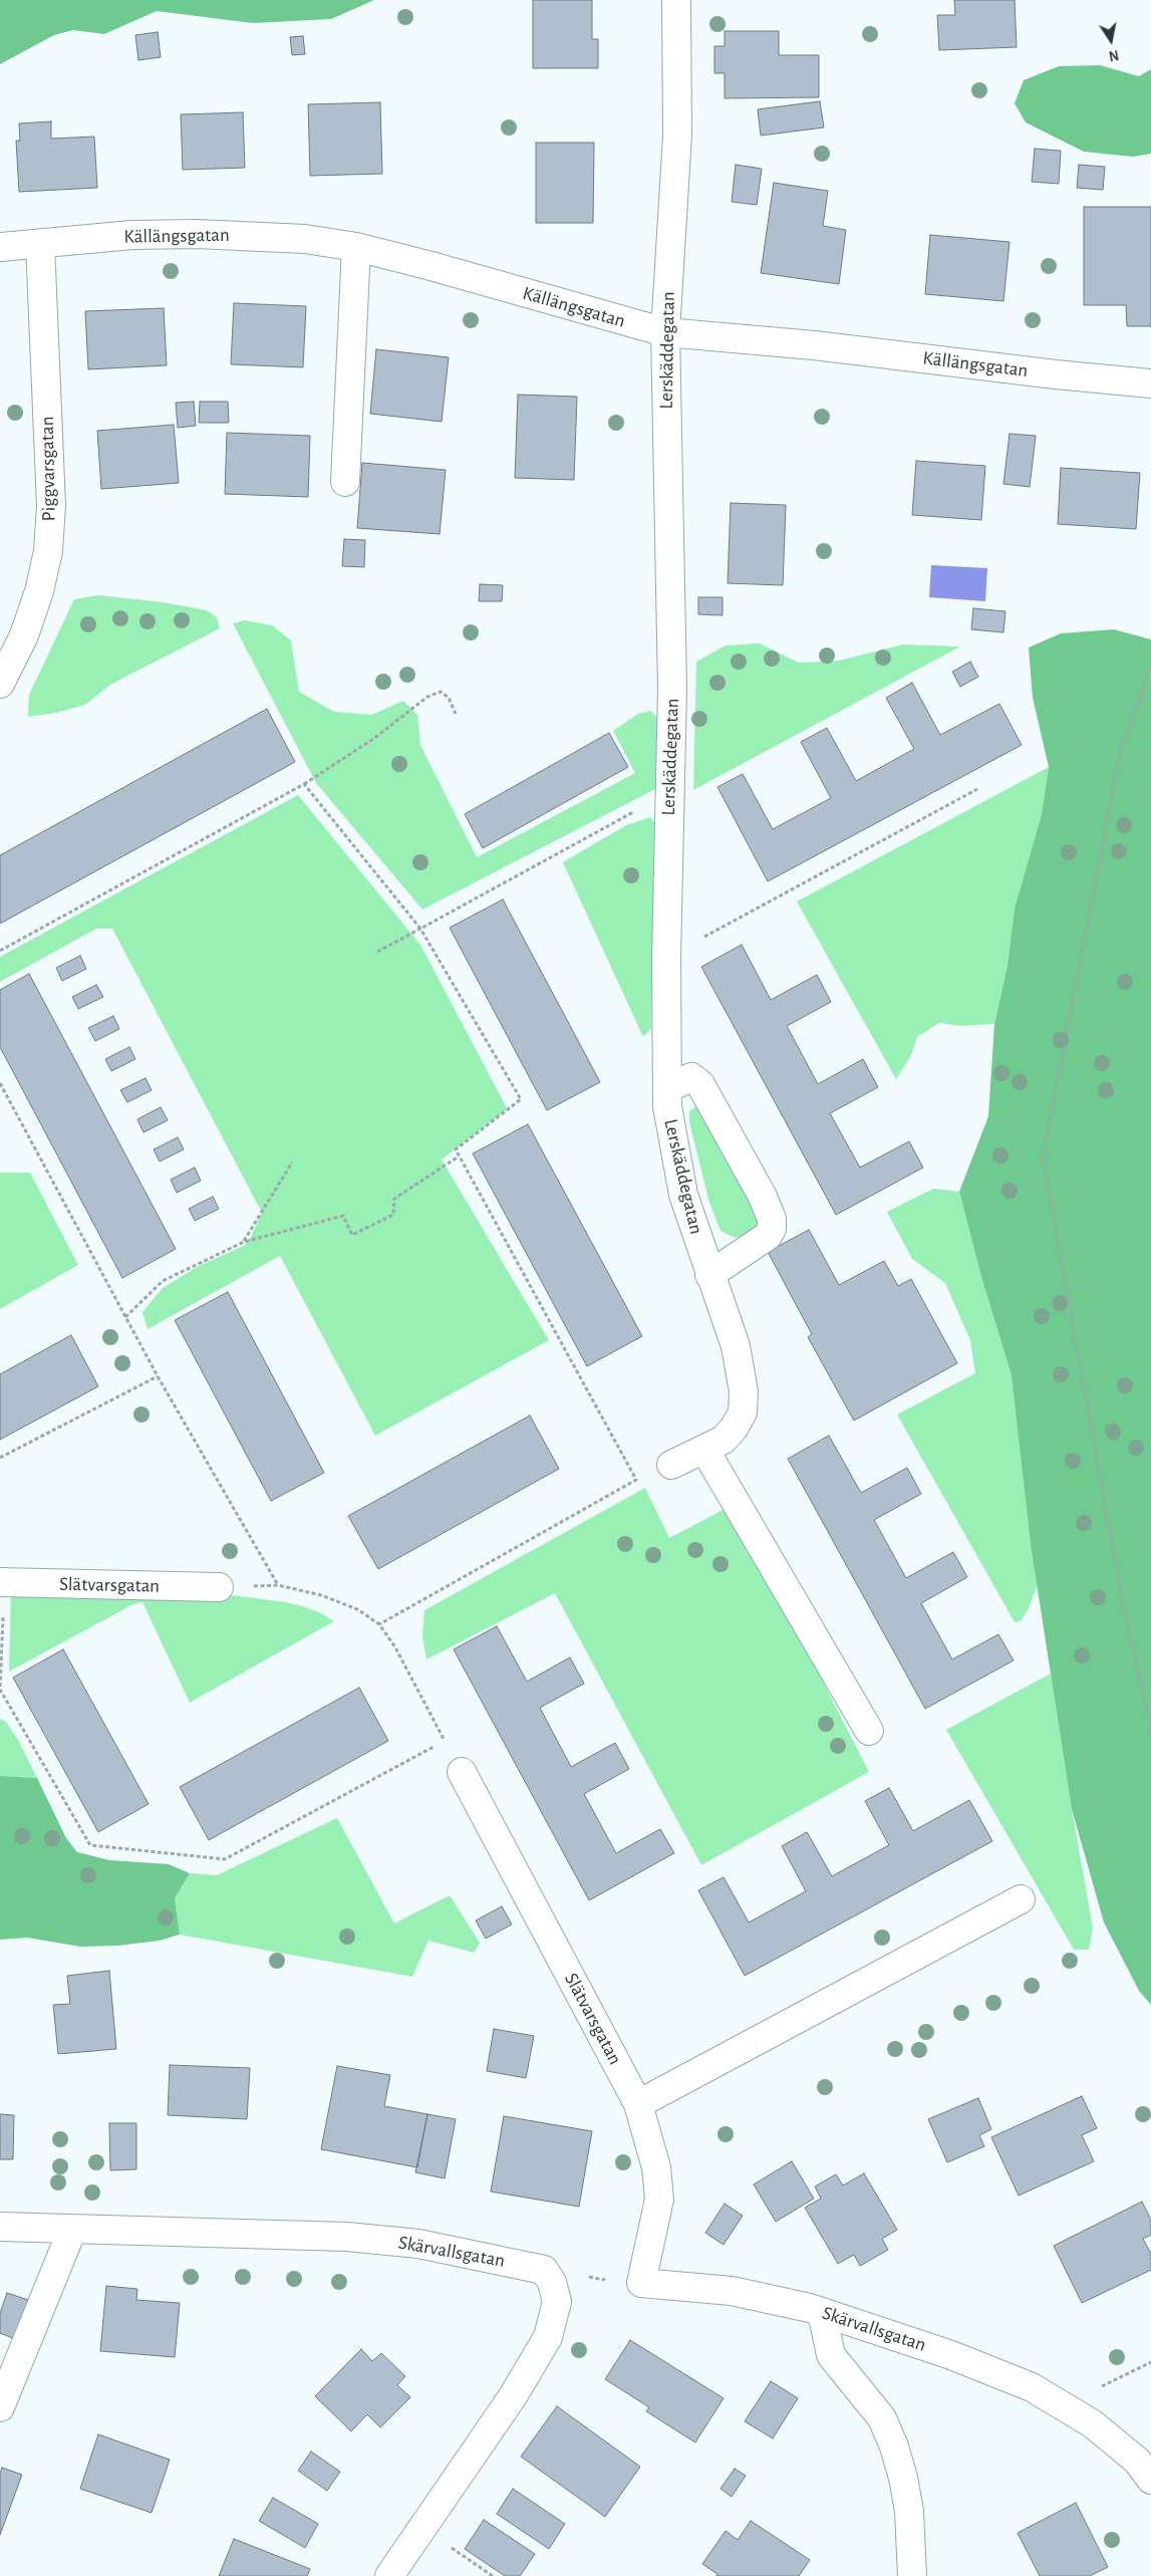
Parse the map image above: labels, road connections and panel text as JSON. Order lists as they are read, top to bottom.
{
  "streets": {
    "street": [
      "Källängsgatan",
      "Lerskäddegatan",
      "Piggvarsgatan",
      "Slätvarsgatan",
      "Skärvallsgatan"
    ]
  },
  "crossings": [
    ["Källängsgatan", "Lerskäddegatan"],
    ["Källängsgatan", "Piggvarsgatan"],
    ["Slätvarsgatan", "Skärvallsgatan"]
  ],
  "north": "bottom"
}
